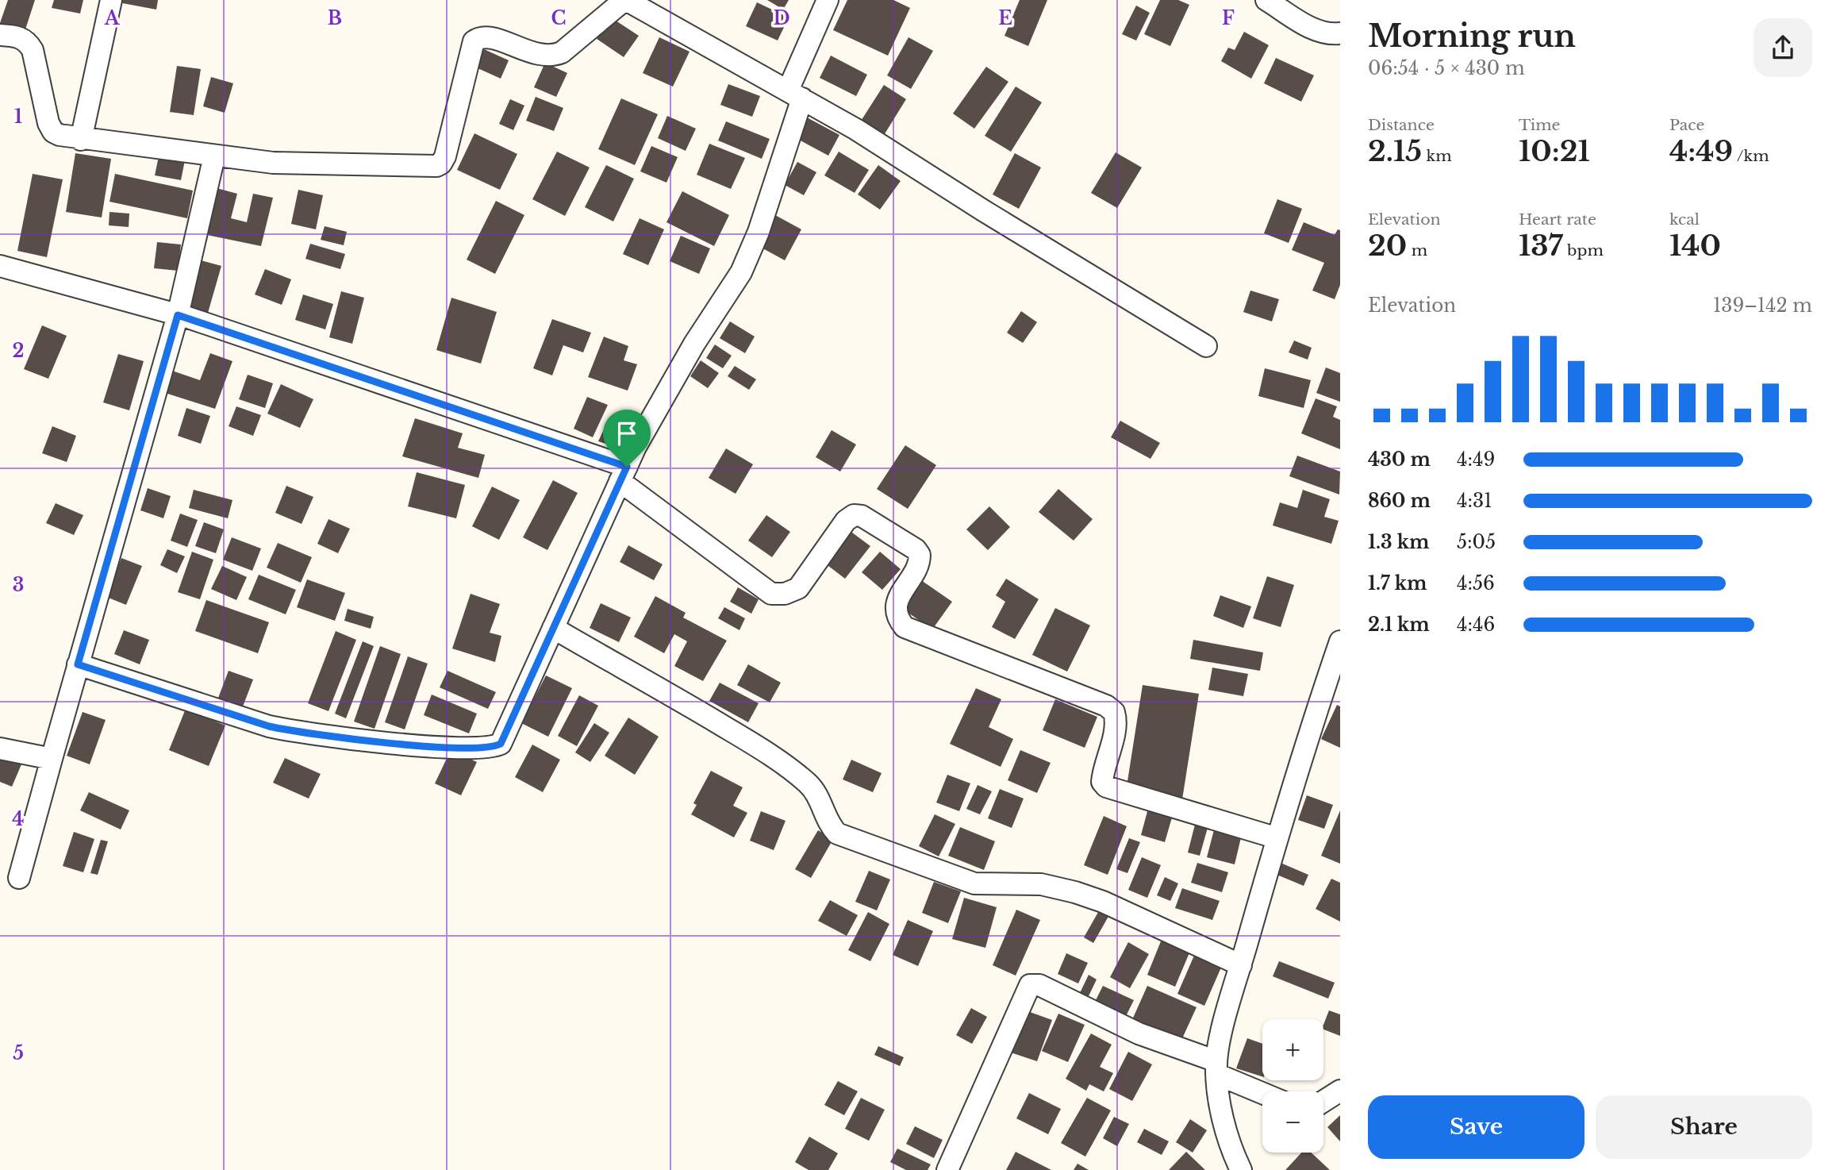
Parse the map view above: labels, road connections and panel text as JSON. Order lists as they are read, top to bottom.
{
  "page": {
    "heading": ["Morning run", "06:54 · 5 × 430 m"],
    "stats": [
      ["Distance", "2.15 km"],
      ["Time", "10:21"],
      ["Pace", "4:49 /km"],
      ["Elevation", "20 m"],
      ["Heart rate", "137 bpm"],
      ["kcal", "140"]
    ],
    "chart": ["Elevation", "139–142 m"],
    "list": [
      {
        "name": "430 m",
        "note": "4:49"
      },
      {
        "name": "860 m",
        "note": "4:31"
      },
      {
        "name": "1.3 km",
        "note": "5:05"
      },
      {
        "name": "1.7 km",
        "note": "4:56"
      },
      {
        "name": "2.1 km",
        "note": "4:46"
      }
    ],
    "map_buttons": ["+", "−"],
    "buttons": ["Save", "Share"]
  },
  "grid": {
    "columns": [
      "A",
      "B",
      "C",
      "D",
      "E",
      "F"
    ],
    "rows": [
      "1",
      "2",
      "3",
      "4",
      "5"
    ]
  }
}
